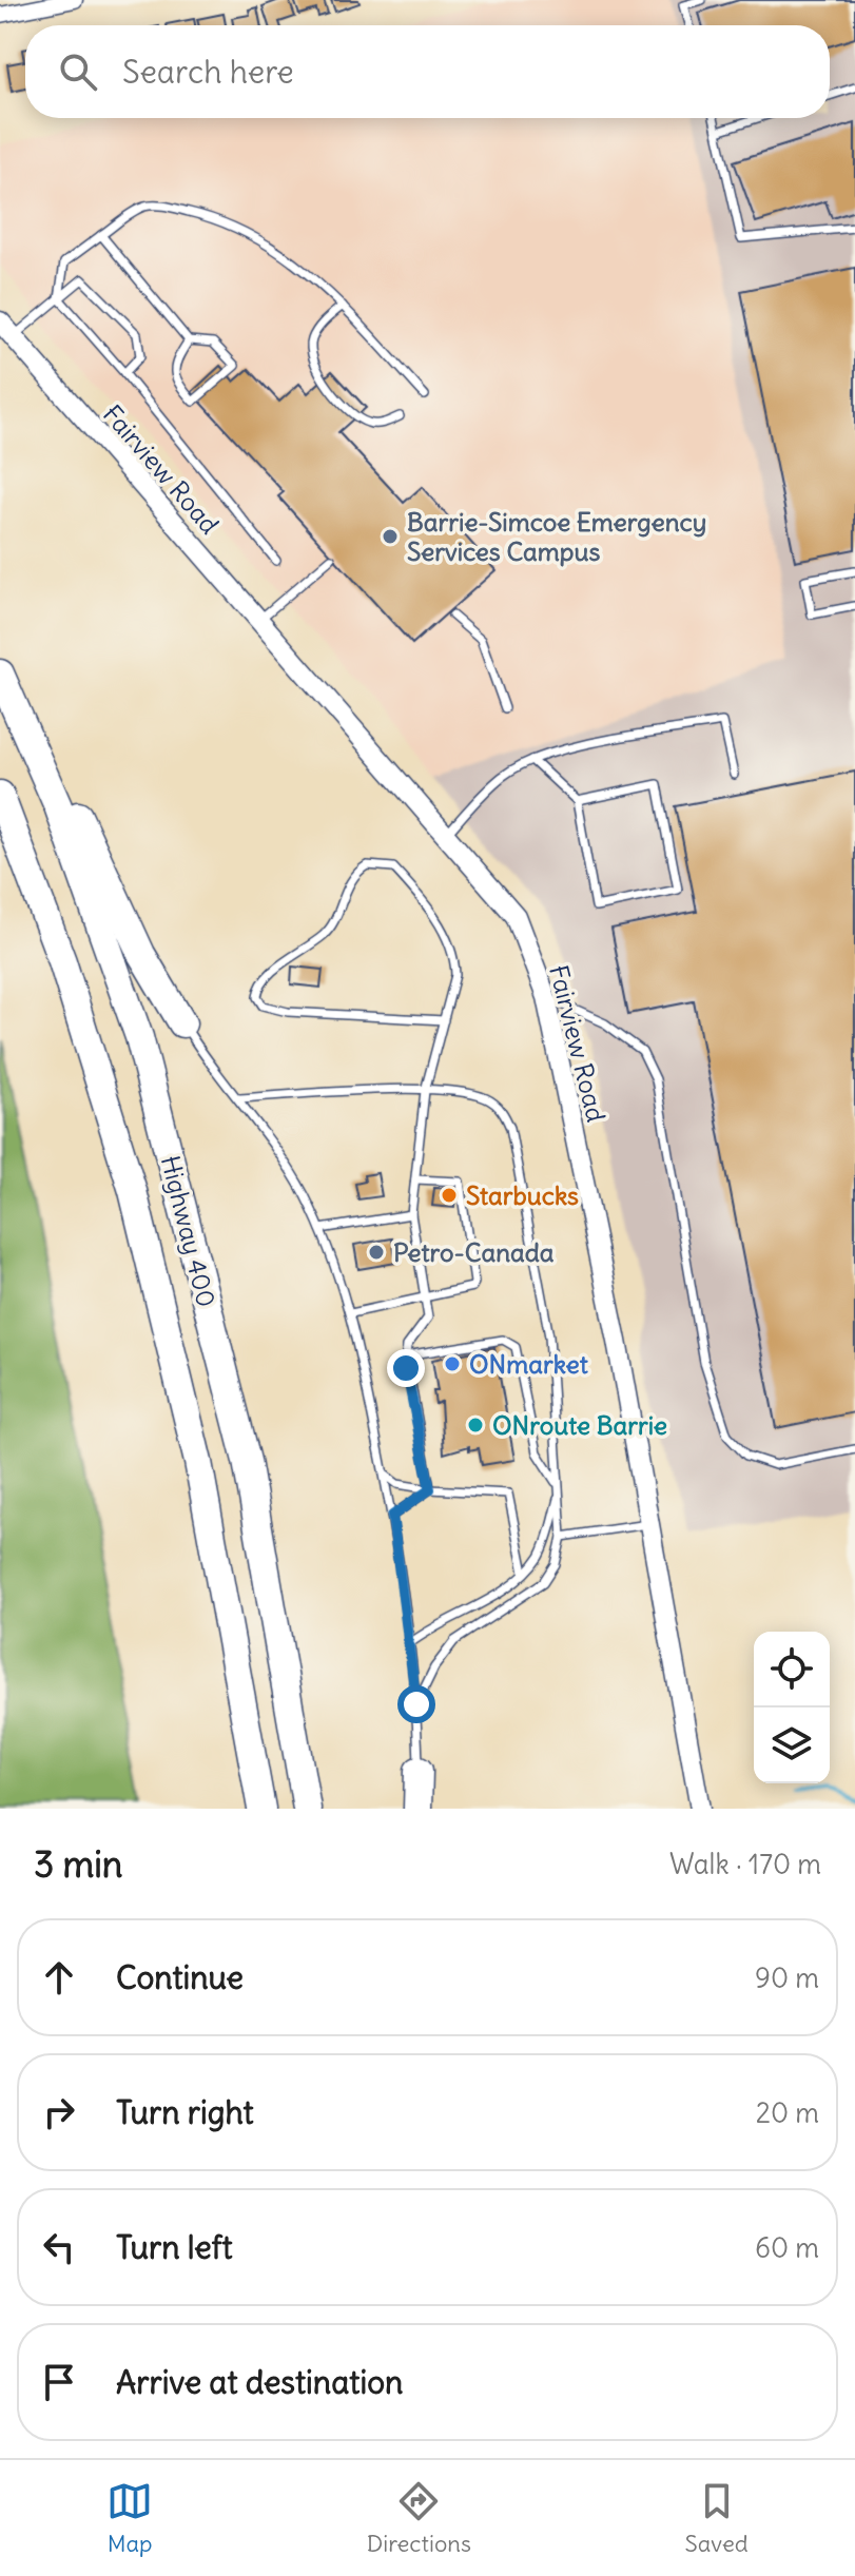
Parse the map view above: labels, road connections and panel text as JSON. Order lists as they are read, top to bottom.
{
  "streets": {
    "highway": ["Highway 400"],
    "street": ["Fairview Road"]
  },
  "places": [
    "Barrie-Simcoe Emergency Services Campus",
    "Starbucks",
    "Petro-Canada",
    "ONmarket",
    "ONroute Barrie"
  ],
  "page": {
    "search": "Search here",
    "heading": ["3 min", "Walk · 170 m"],
    "list": [
      ["Continue", "90 m"],
      ["Turn right", "20 m"],
      ["Turn left", "60 m"],
      "Arrive at destination"
    ],
    "nav": ["Map", "Directions", "Saved"]
  }
}
